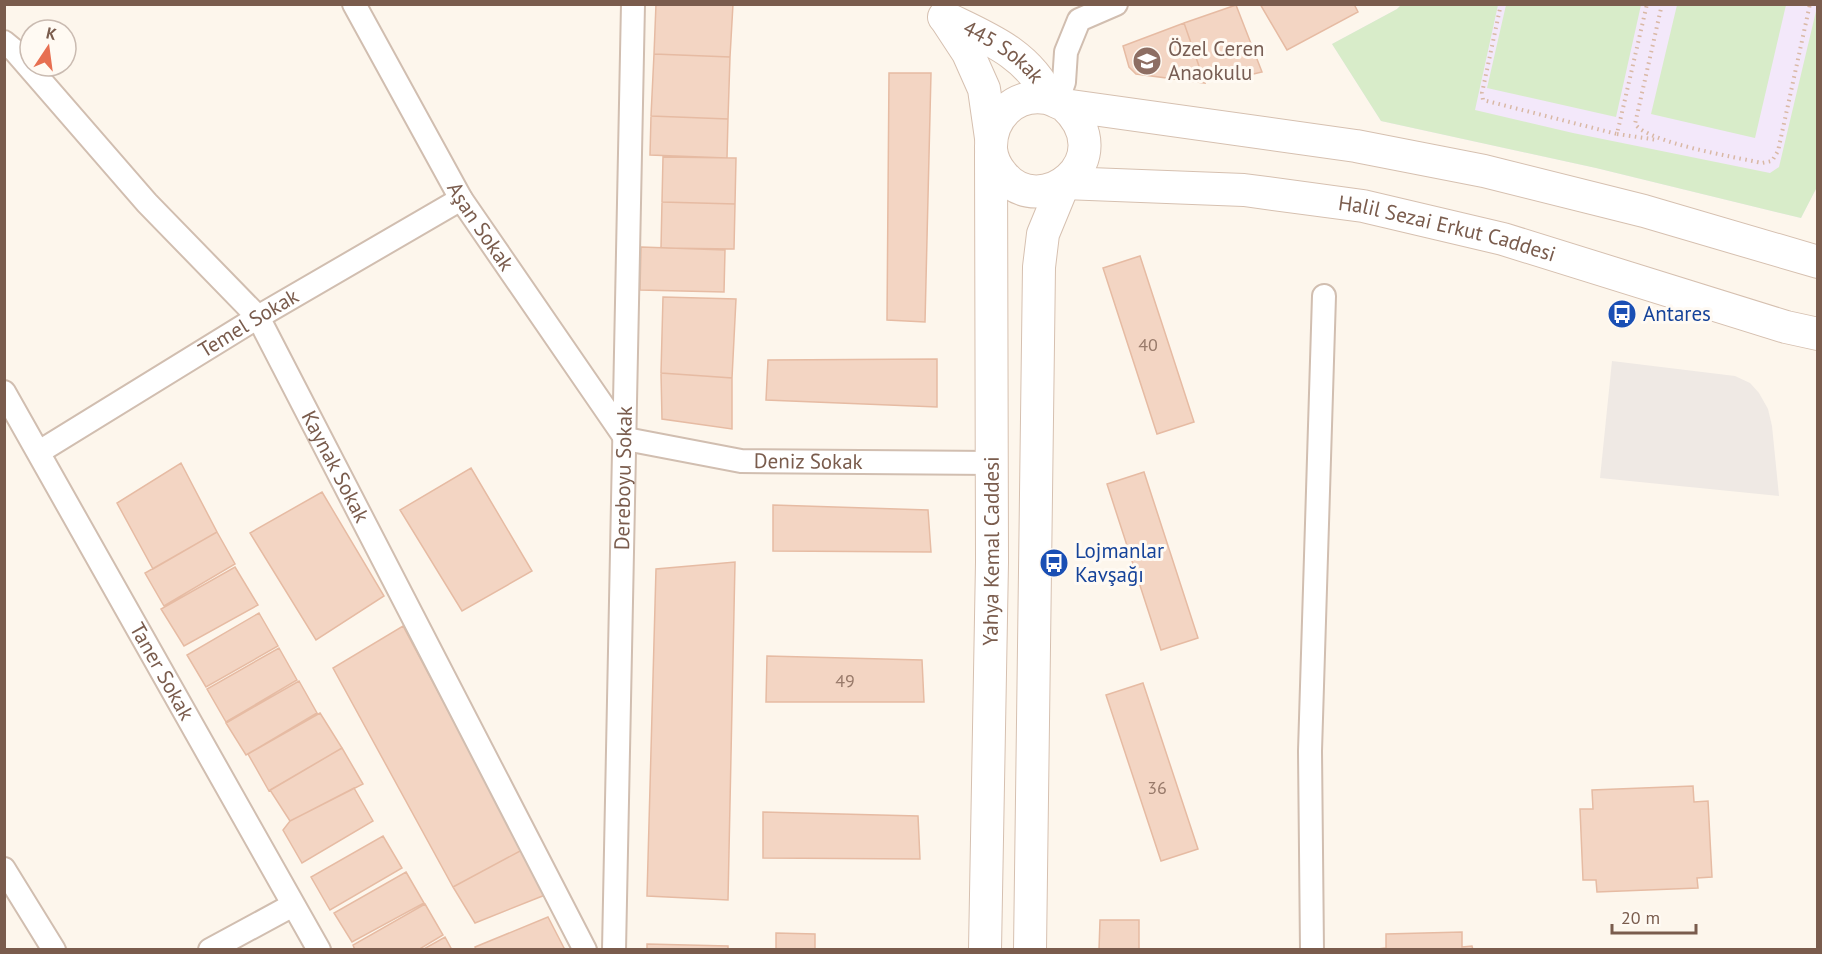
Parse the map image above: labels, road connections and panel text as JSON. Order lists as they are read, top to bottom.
{
  "streets": {
    "main road": ["445 Sokak", "Halil Sezai Erkut Caddesi", "Yahya Kemal Caddesi"],
    "street": [
      "Aşan Sokak",
      "Temel Sokak",
      "Deniz Sokak",
      "Kaynak Sokak",
      "Dereboyu Sokak",
      "Taner Sokak"
    ]
  },
  "crossings": [
    ["445 Sokak", "Halil Sezai Erkut Caddesi"],
    ["445 Sokak", "Yahya Kemal Caddesi"],
    ["Aşan Sokak", "Temel Sokak"],
    ["Aşan Sokak", "Deniz Sokak"],
    ["Aşan Sokak", "Dereboyu Sokak"],
    ["Halil Sezai Erkut Caddesi", "Yahya Kemal Caddesi"],
    ["Temel Sokak", "Kaynak Sokak"],
    ["Temel Sokak", "Taner Sokak"],
    ["Deniz Sokak", "Dereboyu Sokak"],
    ["Deniz Sokak", "Yahya Kemal Caddesi"]
  ],
  "places": {
    "school or university": ["Özel Ceren Anaokulu"],
    "bus stop": ["Antares", "Lojmanlar Kavşağı"]
  },
  "house_numbers": ["40", "49", "36"],
  "scale_bar": "20 m",
  "north": "top"
}
